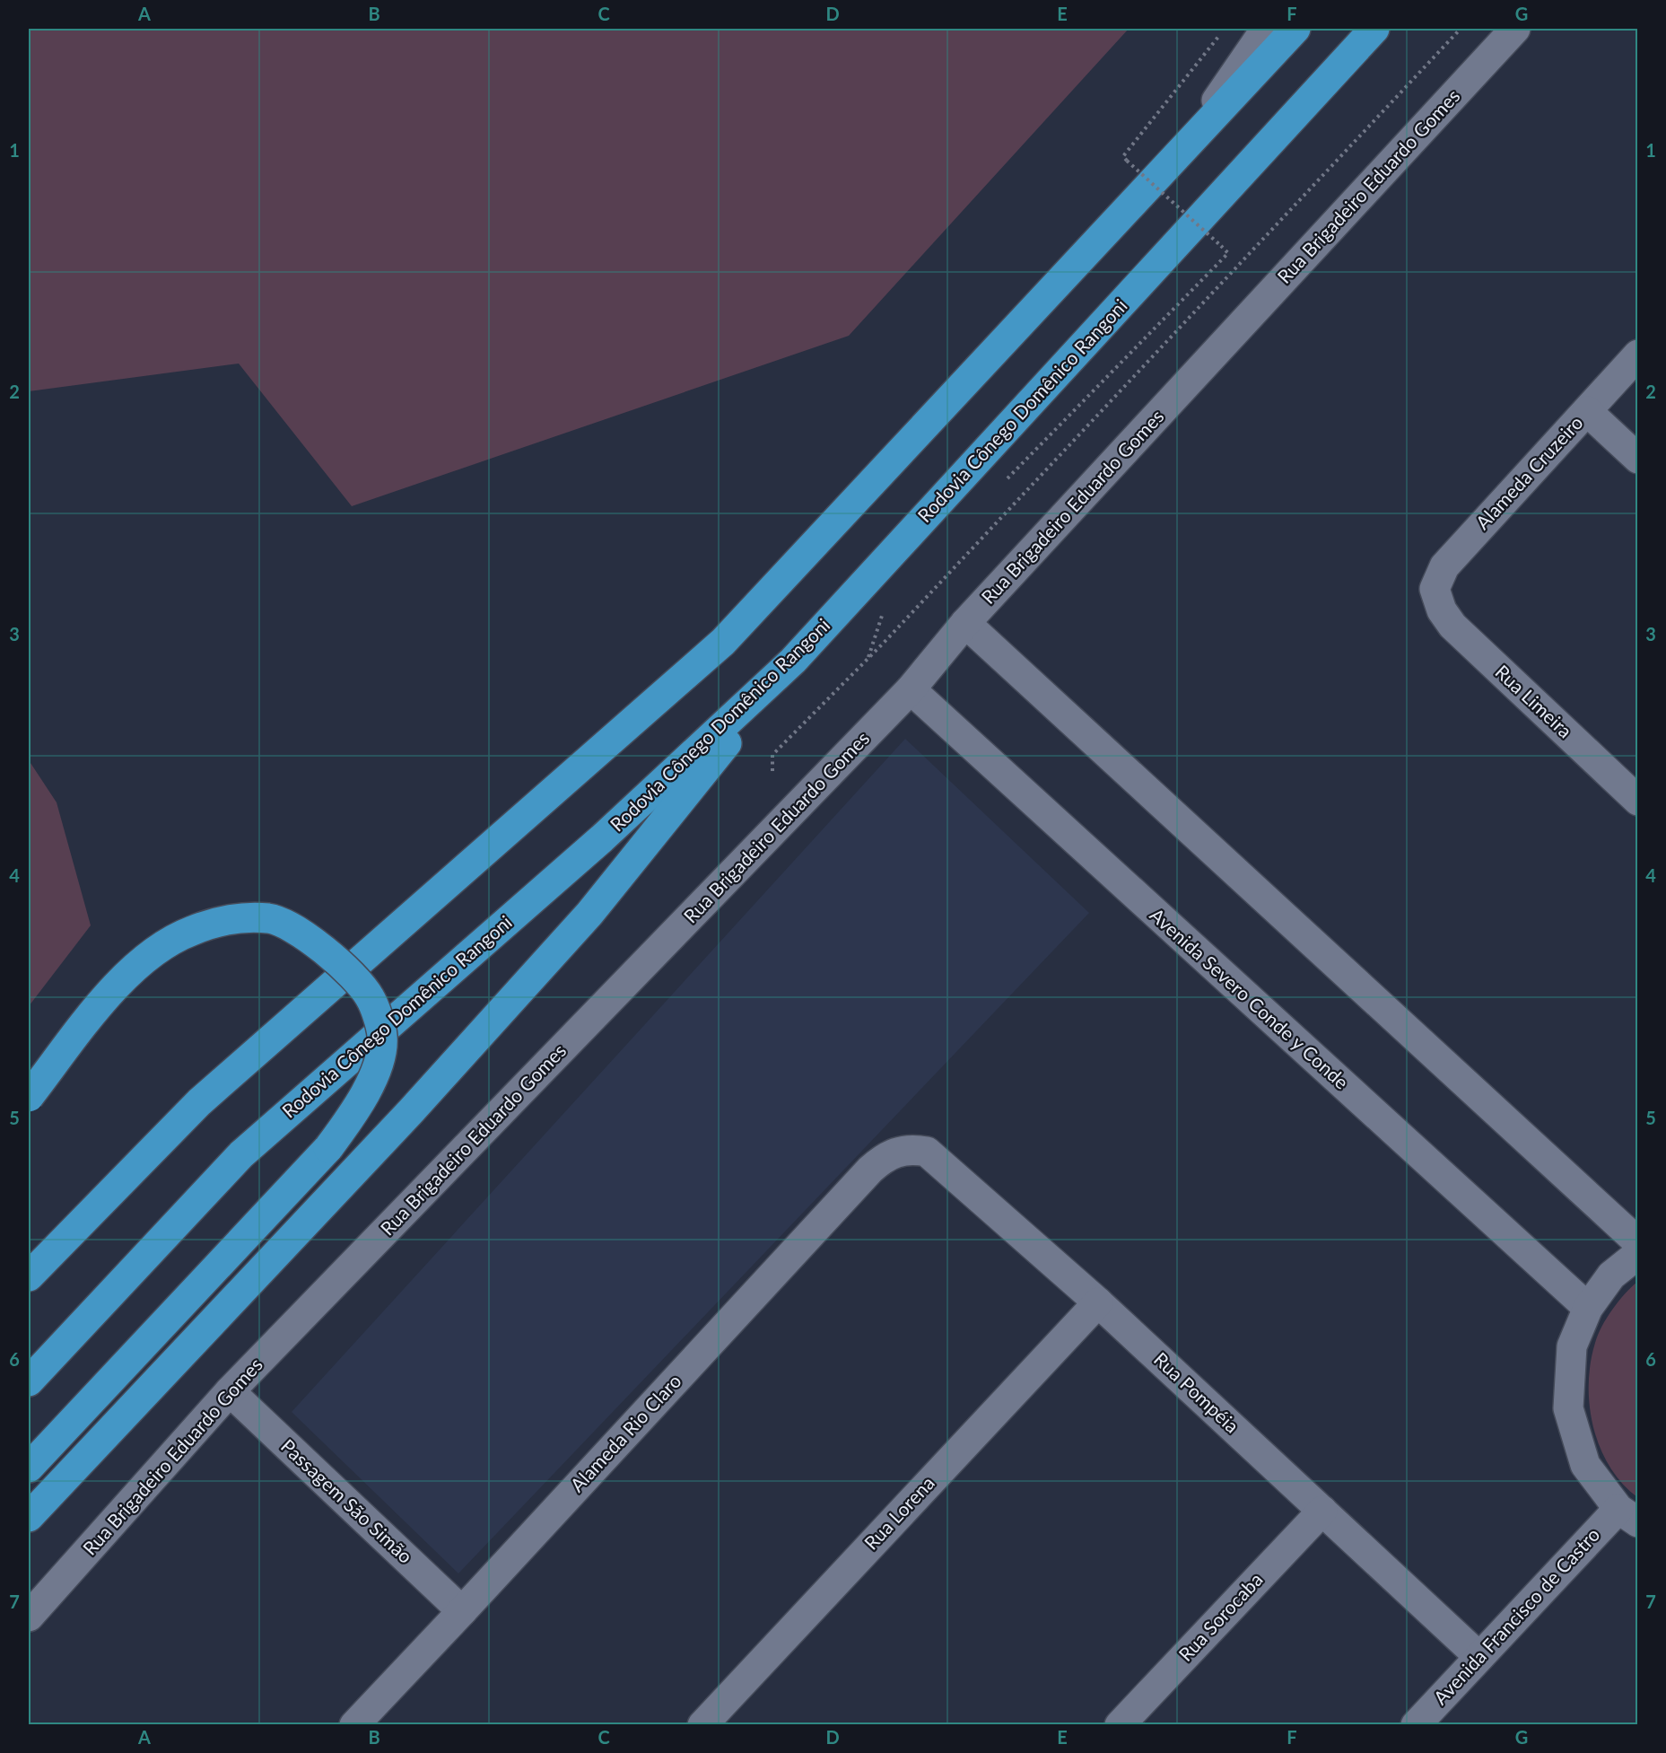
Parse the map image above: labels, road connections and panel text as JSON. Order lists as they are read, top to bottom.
{
  "streets": {
    "highway": ["Rodovia Cônego Domênico Rangoni"],
    "street": [
      "Rua Brigadeiro Eduardo Gomes",
      "Alameda Cruzeiro",
      "Rua Limeira",
      "Avenida Severo Conde y Conde",
      "Rua Pompéia",
      "Alameda Rio Claro",
      "Passagem São Simão",
      "Rua Lorena",
      "Avenida Francisco de Castro",
      "Rua Sorocaba"
    ]
  },
  "crossings": [
    ["Rua Brigadeiro Eduardo Gomes", "Avenida Severo Conde y Conde"],
    ["Rua Brigadeiro Eduardo Gomes", "Passagem São Simão"],
    ["Alameda Cruzeiro", "Rua Limeira"],
    ["Rua Pompéia", "Alameda Rio Claro"],
    ["Rua Pompéia", "Rua Lorena"],
    ["Rua Pompéia", "Avenida Francisco de Castro"],
    ["Rua Pompéia", "Rua Sorocaba"],
    ["Alameda Rio Claro", "Passagem São Simão"]
  ],
  "grid": {
    "columns": [
      "A",
      "B",
      "C",
      "D",
      "E",
      "F",
      "G"
    ],
    "rows": [
      "1",
      "2",
      "3",
      "4",
      "5",
      "6",
      "7"
    ]
  }
}
